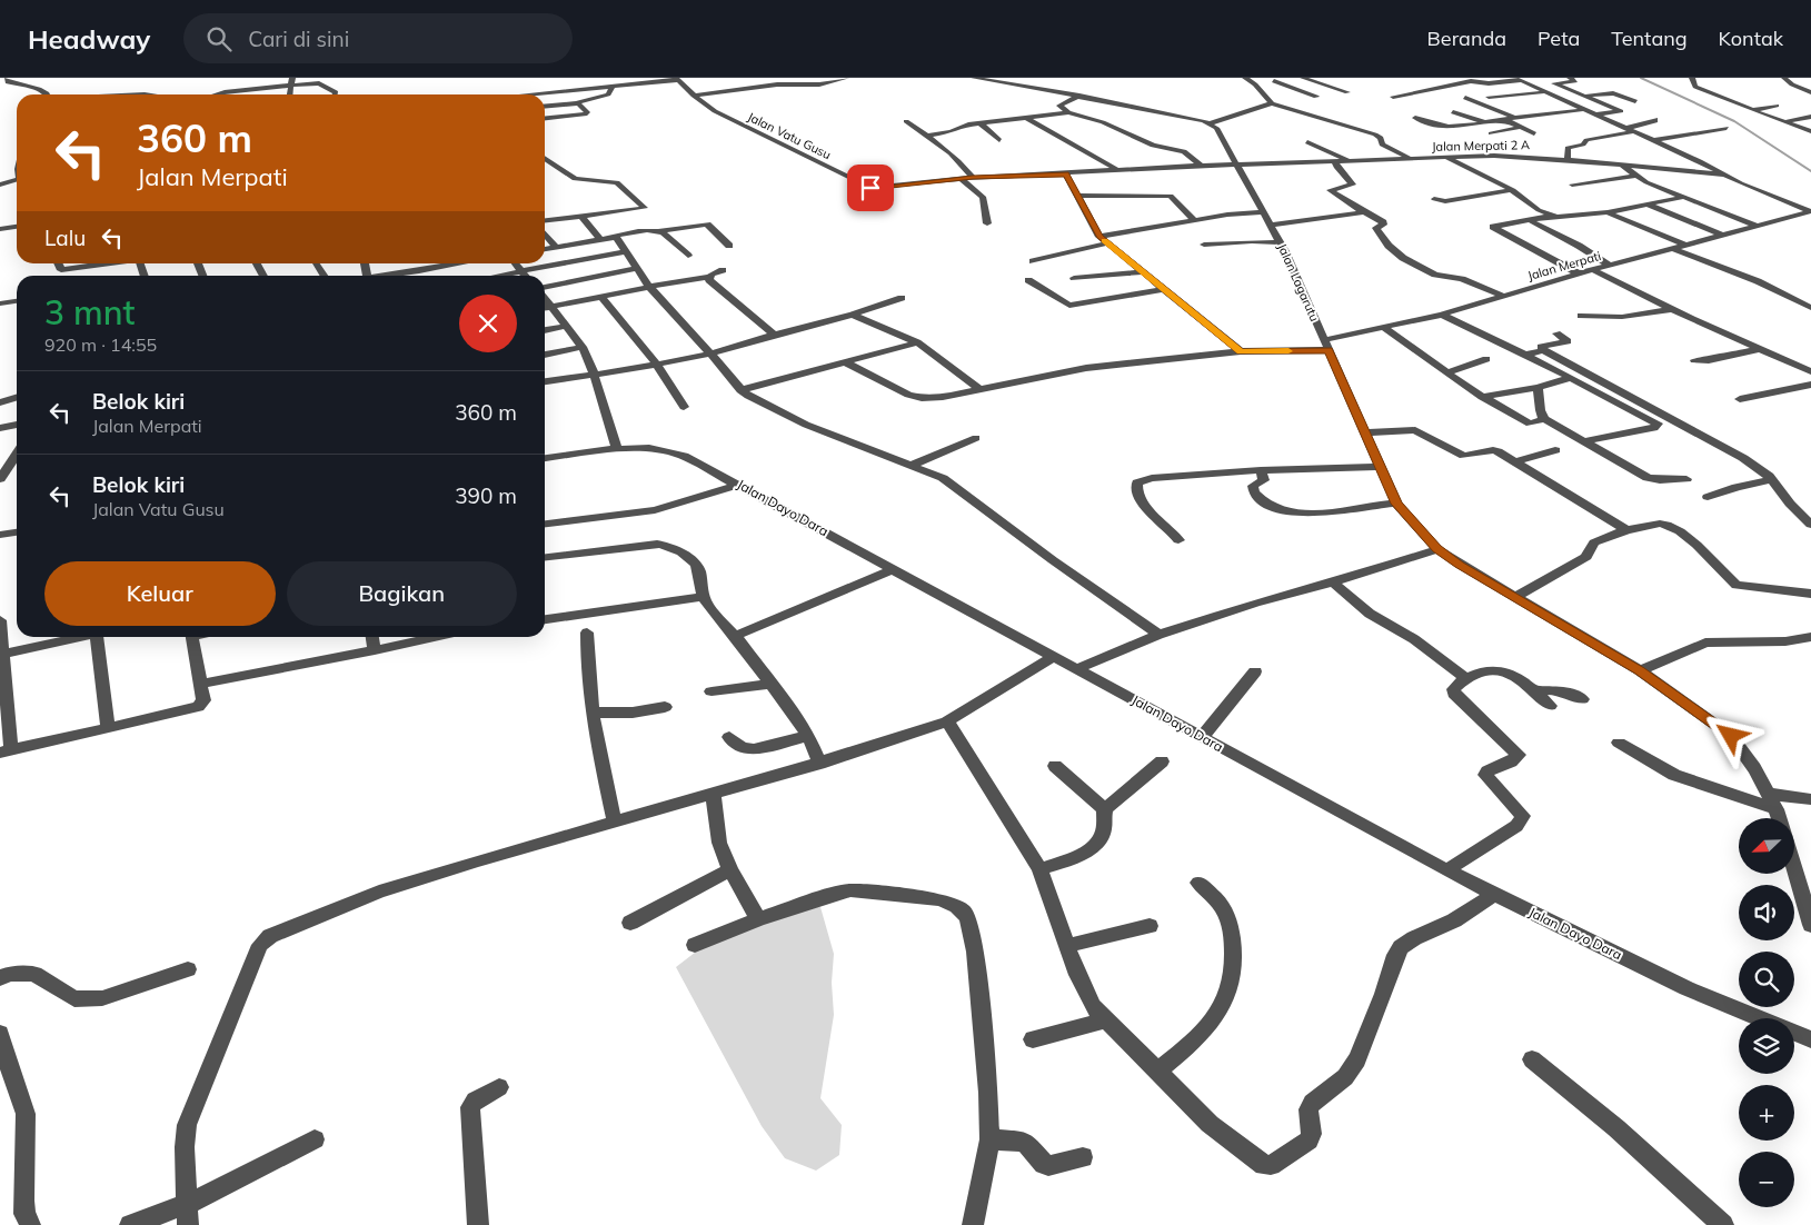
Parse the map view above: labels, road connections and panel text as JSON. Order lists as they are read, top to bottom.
{
  "streets": {
    "street": [
      "Jalan Vatu Gusu",
      "Jalan Merpati 2 A",
      "Jalan Merpati",
      "Jalan Lagarutu",
      "Jalan Dayo Dara"
    ]
  },
  "crossings": [
    ["Jalan Vatu Gusu", "Jalan Merpati 2 A"],
    ["Jalan Vatu Gusu", "Jalan Lagarutu"],
    ["Jalan Merpati 2 A", "Jalan Merpati"],
    ["Jalan Merpati 2 A", "Jalan Lagarutu"],
    ["Jalan Merpati", "Jalan Lagarutu"]
  ],
  "north": "bottom left",
  "page": {
    "header": "Headway",
    "search": "Cari di sini",
    "nav": [
      "Beranda",
      "Peta",
      "Tentang",
      "Kontak"
    ],
    "turn": ["360 m", "Jalan Merpati"],
    "then": "Lalu",
    "heading": ["3 mnt", "920 m · 14:55"],
    "list": [
      {
        "name": "Belok kiri",
        "note": "Jalan Merpati",
        "value": "360 m"
      },
      {
        "name": "Belok kiri",
        "note": "Jalan Vatu Gusu",
        "value": "390 m"
      }
    ],
    "buttons": ["Keluar", "Bagikan"],
    "map_buttons": ["+", "−"]
  }
}
